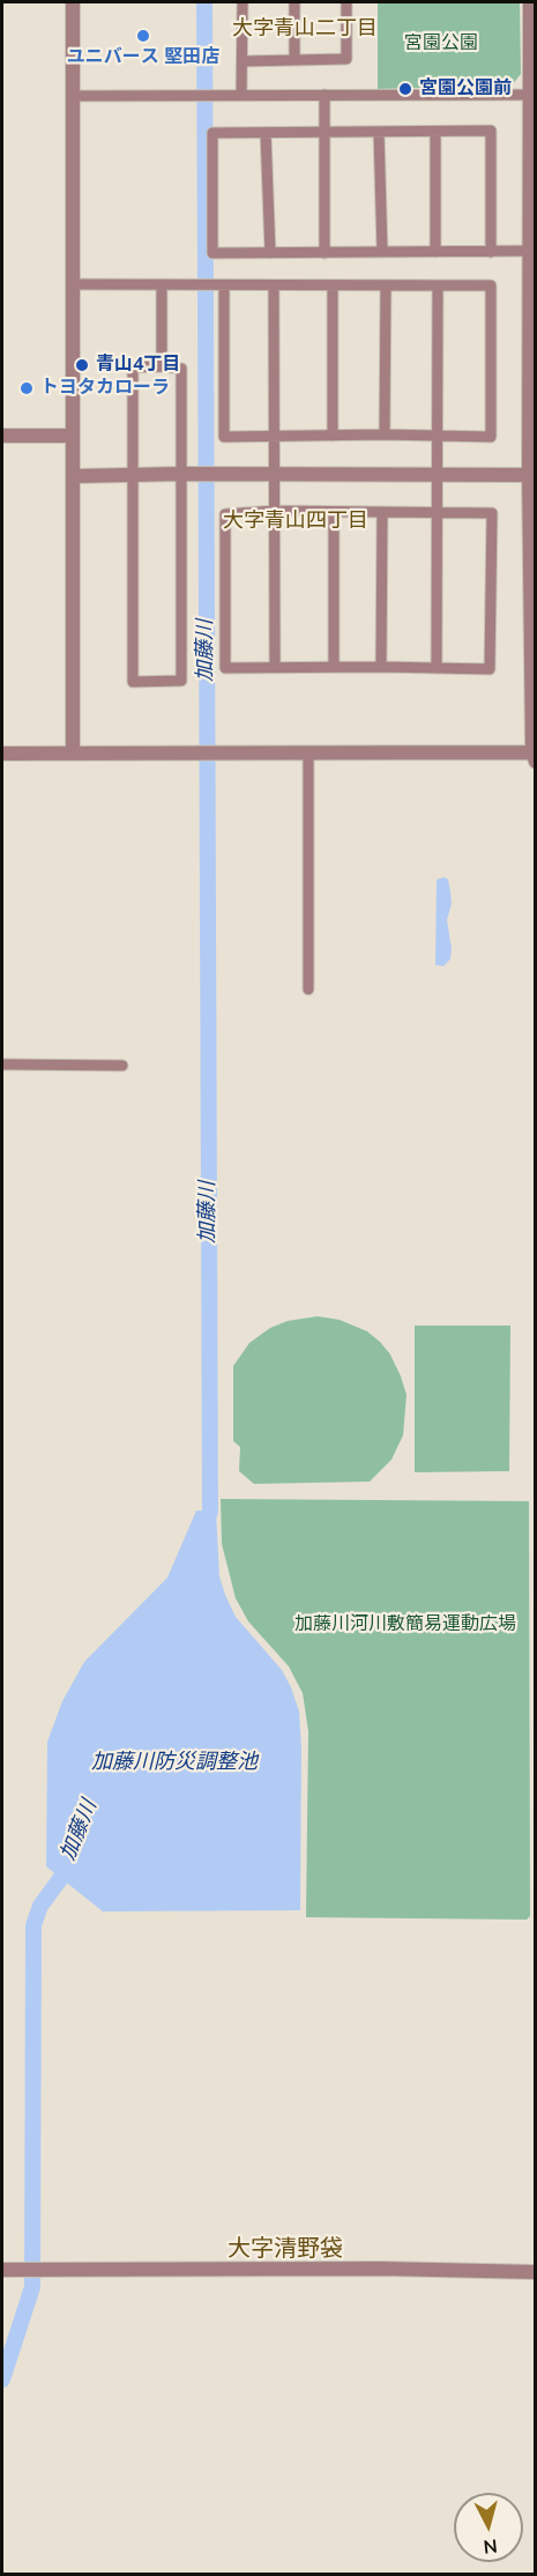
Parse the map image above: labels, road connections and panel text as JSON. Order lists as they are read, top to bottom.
{
  "districts": ["大字青山二丁目", "大字青山四丁目", "大字清野袋"],
  "water": ["加藤川", "加藤川防災調整池"],
  "parks": ["宮園公園", "加藤川河川敷簡易運動広場"],
  "places": [
    "ユニバース 堅田店",
    "宮園公園前",
    "青山4丁目",
    "トヨタカローラ"
  ],
  "north": "bottom"
}
